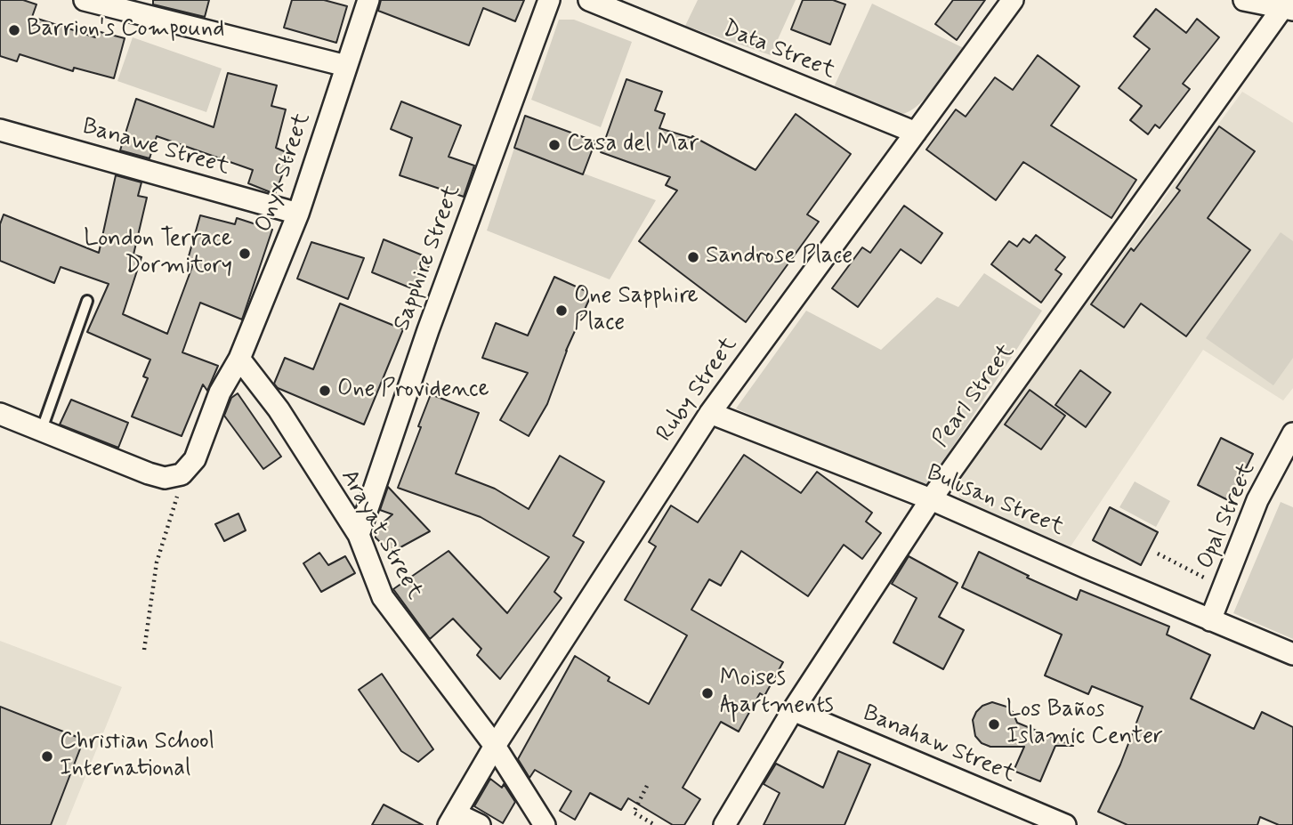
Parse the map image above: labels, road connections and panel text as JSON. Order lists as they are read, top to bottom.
{
  "streets": {
    "street": [
      "Data Street",
      "Banawe Street",
      "Onyx Street",
      "Sapphire Street",
      "Ruby Street",
      "Pearl Street",
      "Bulusan Street",
      "Opal Street",
      "Arayat Street",
      "Banahaw Street"
    ]
  },
  "crossings": [
    ["Data Street", "Ruby Street"],
    ["Banawe Street", "Onyx Street"],
    ["Onyx Street", "Arayat Street"],
    ["Sapphire Street", "Arayat Street"],
    ["Ruby Street", "Bulusan Street"],
    ["Ruby Street", "Arayat Street"],
    ["Pearl Street", "Bulusan Street"],
    ["Pearl Street", "Banahaw Street"],
    ["Bulusan Street", "Opal Street"]
  ],
  "places": [
    "Barrion's Compound",
    "Casa del Mar",
    "London Terrace Dormitory",
    "Sandrose Place",
    "One Sapphire Place",
    "One Providence",
    "Moises Apartments",
    "Los Baños Islamic Center",
    "Christian School International"
  ]
}
